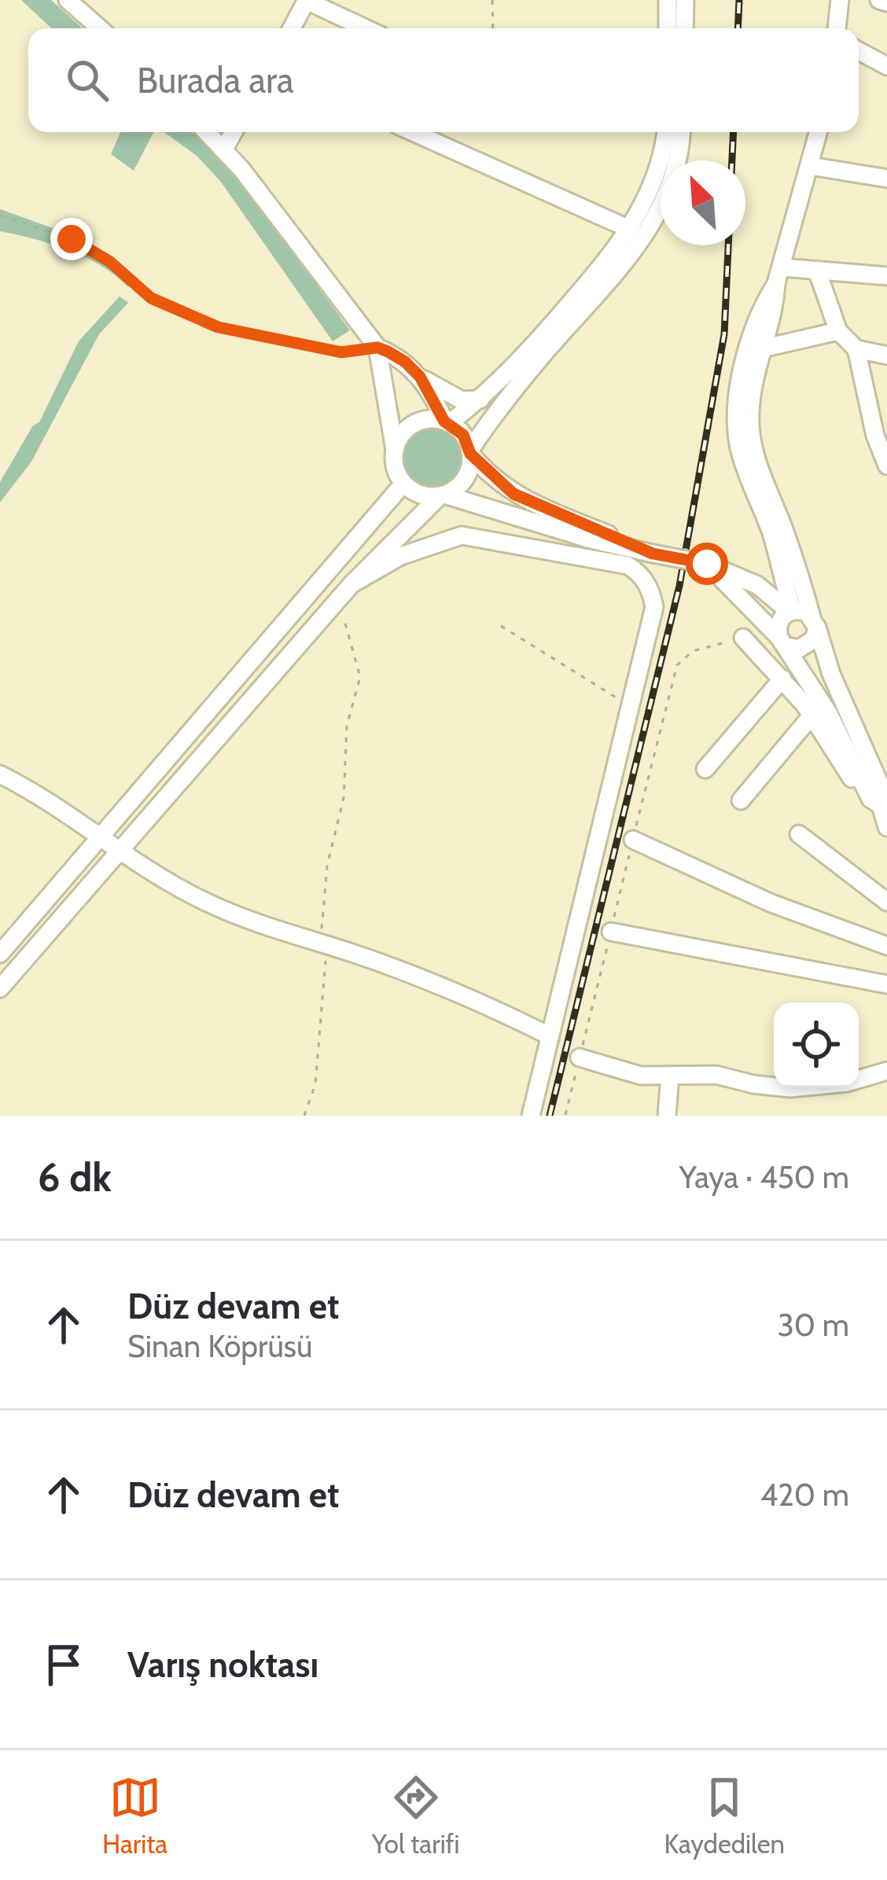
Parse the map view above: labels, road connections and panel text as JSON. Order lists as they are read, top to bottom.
{
  "north": "top left",
  "page": {
    "search": "Burada ara",
    "heading": ["6 dk", "Yaya · 450 m"],
    "list": [
      ["Düz devam et", "Sinan Köprüsü", "30 m"],
      ["Düz devam et", "420 m"],
      "Varış noktası"
    ],
    "nav": ["Harita", "Yol tarifi", "Kaydedilen"]
  }
}
